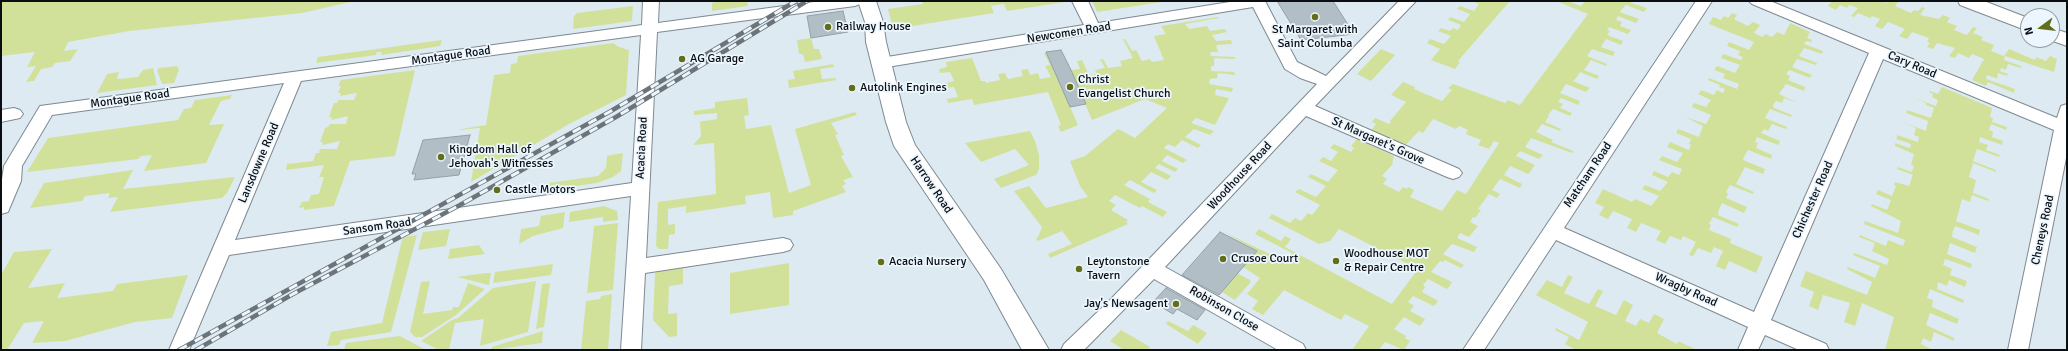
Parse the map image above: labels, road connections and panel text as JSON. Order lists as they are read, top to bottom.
{
  "streets": {
    "main road": ["Harrow Road"],
    "street": [
      "Newcomen Road",
      "Montague Road",
      "Cary Road",
      "St Margaret's Grove",
      "Acacia Road",
      "Lansdowne Road",
      "Matcham Road",
      "Woodhouse Road",
      "Chichester Road",
      "Sansom Road",
      "Cheneys Road",
      "Wragby Road",
      "Robinson Close"
    ]
  },
  "crossings": [
    ["Newcomen Road", "Harrow Road"],
    ["Montague Road", "Acacia Road"],
    ["Montague Road", "Lansdowne Road"],
    ["Cary Road", "Chichester Road"],
    ["Cary Road", "Cheneys Road"],
    ["St Margaret's Grove", "Woodhouse Road"],
    ["Acacia Road", "Sansom Road"],
    ["Lansdowne Road", "Sansom Road"],
    ["Matcham Road", "Wragby Road"],
    ["Woodhouse Road", "Robinson Close"],
    ["Chichester Road", "Wragby Road"]
  ],
  "places": [
    "St Margaret with Saint Columba",
    "Railway House",
    "AG Garage",
    "Christ Evangelist Church",
    "Autolink Engines",
    "Kingdom Hall of Jehovah's Witnesses",
    "Castle Motors",
    "Crusoe Court",
    "Woodhouse MOT & Repair Centre",
    "Acacia Nursery",
    "Leytonstone Tavern",
    "Jay's Newsagent"
  ],
  "north": "left"
}
